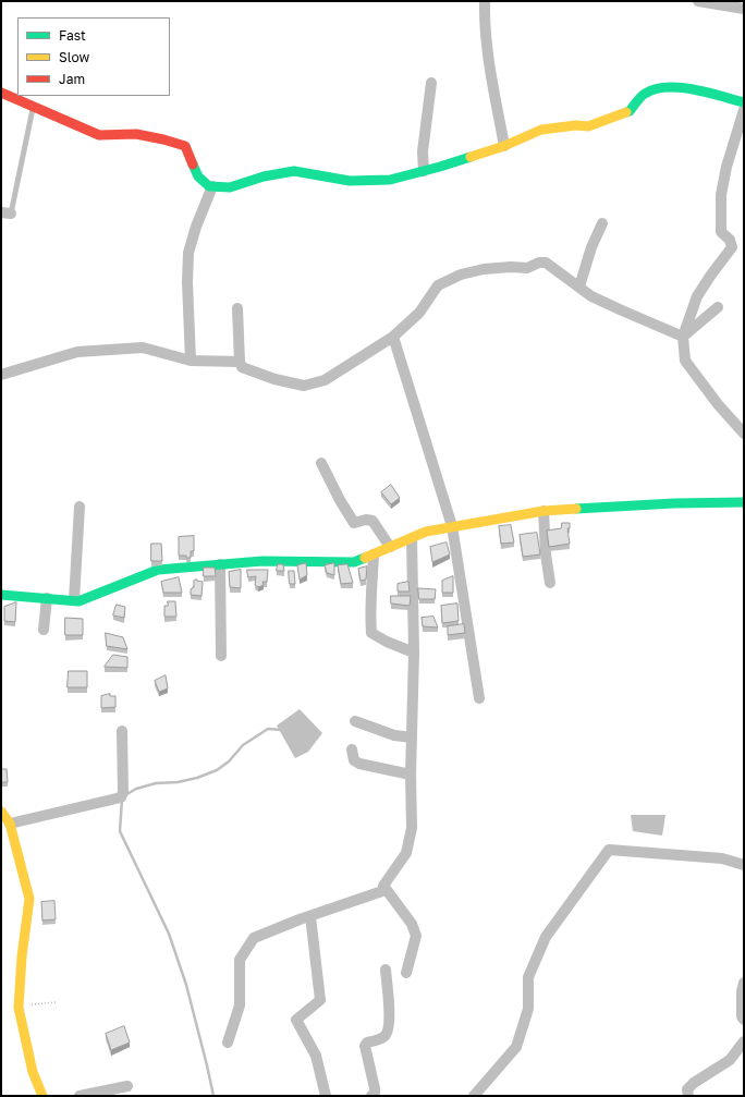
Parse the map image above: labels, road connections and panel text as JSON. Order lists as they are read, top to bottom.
{
  "legend": ["Fast", "Slow", "Jam"]
}
